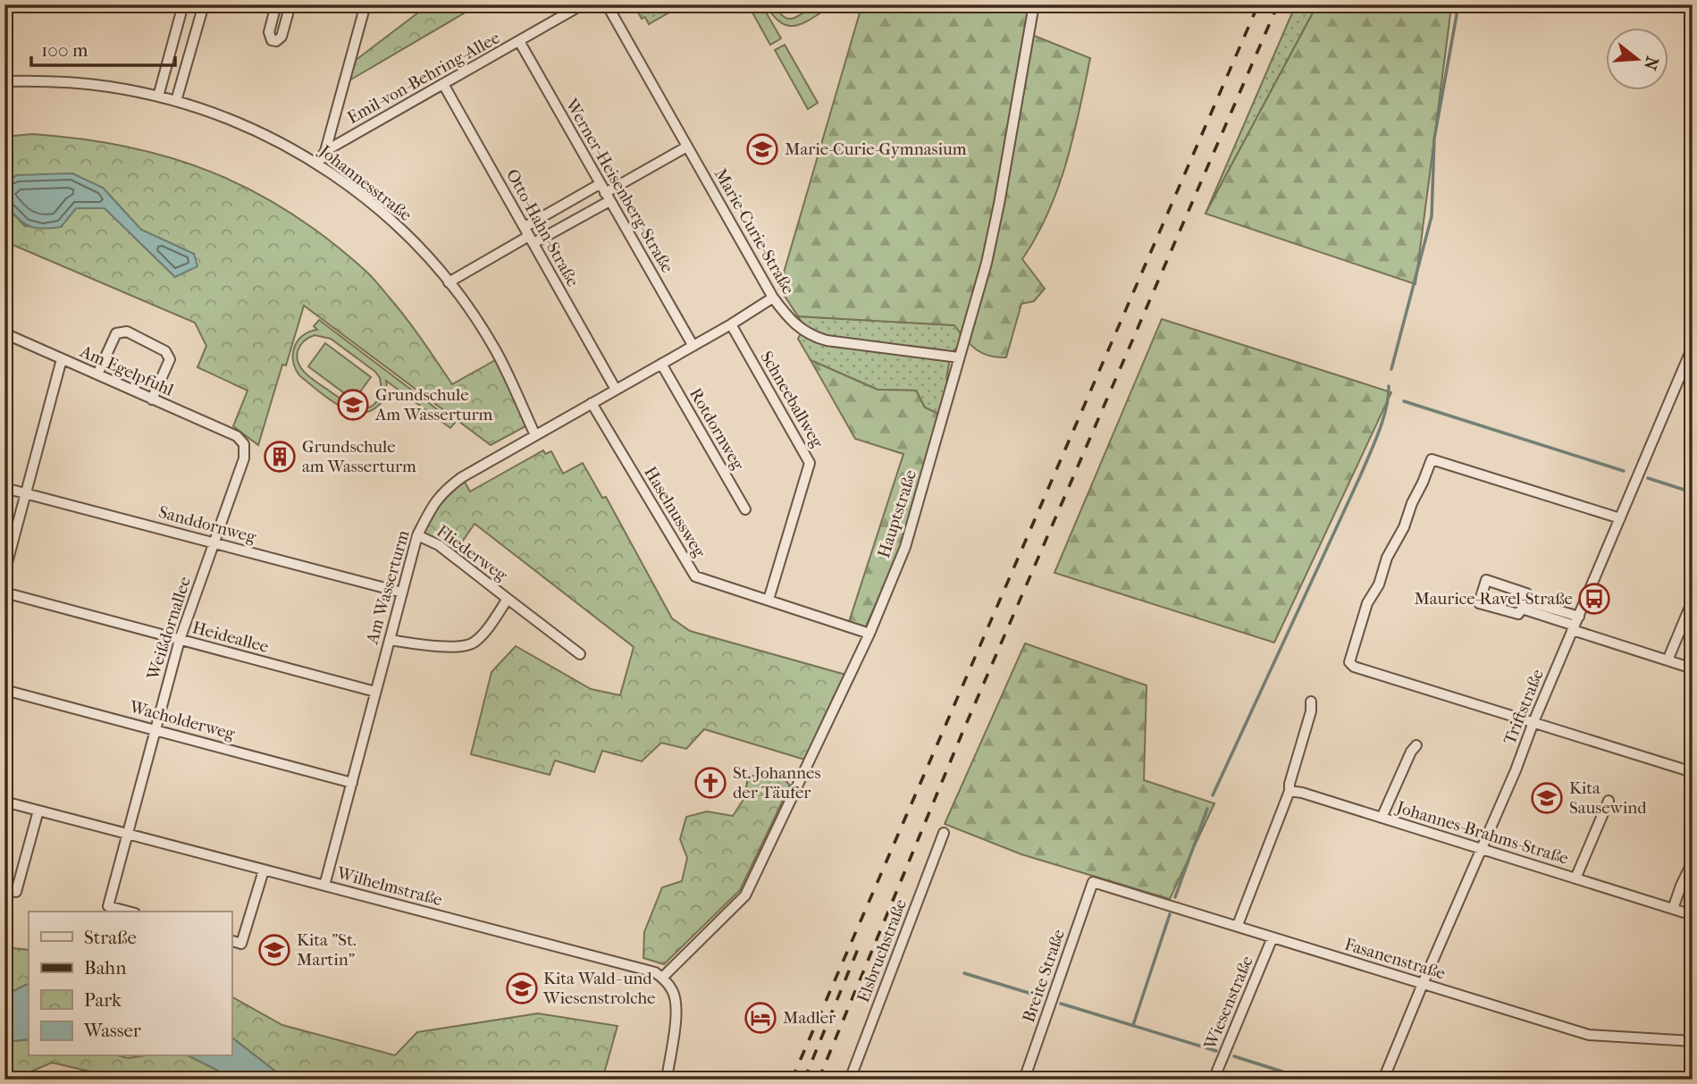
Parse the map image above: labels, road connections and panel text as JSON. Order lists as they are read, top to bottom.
{
  "streets": {
    "street": [
      "Emil-von-Behring-Allee",
      "Johannesstraße",
      "Werner-Heisenberg-Straße",
      "Otto-Hahn-Straße",
      "Marie-Curie-Straße",
      "Am Egelpfuhl",
      "Schneeballweg",
      "Rotdornweg",
      "Haselnussweg",
      "Hauptstraße",
      "Sanddornweg",
      "Fliederweg",
      "Am Wasserturm",
      "Weißdornallee",
      "Heideallee",
      "Triftstraße",
      "Wacholderweg",
      "Johannes-Brahms-Straße",
      "Wilhelmstraße",
      "Elsbruchstraße",
      "Fasanenstraße",
      "Breite Straße",
      "Wiesenstraße"
    ]
  },
  "crossings": [
    ["Emil-von-Behring-Allee", "Johannesstraße"],
    ["Emil-von-Behring-Allee", "Werner-Heisenberg-Straße"],
    ["Emil-von-Behring-Allee", "Otto-Hahn-Straße"],
    ["Johannesstraße", "Am Wasserturm"],
    ["Werner-Heisenberg-Straße", "Am Wasserturm"],
    ["Otto-Hahn-Straße", "Am Wasserturm"],
    ["Marie-Curie-Straße", "Hauptstraße"],
    ["Marie-Curie-Straße", "Am Wasserturm"],
    ["Am Egelpfuhl", "Weißdornallee"],
    ["Schneeballweg", "Haselnussweg"],
    ["Schneeballweg", "Am Wasserturm"],
    ["Rotdornweg", "Am Wasserturm"],
    ["Haselnussweg", "Hauptstraße"],
    ["Haselnussweg", "Am Wasserturm"],
    ["Hauptstraße", "Wilhelmstraße"],
    ["Sanddornweg", "Am Wasserturm"],
    ["Sanddornweg", "Weißdornallee"],
    ["Fliederweg", "Am Wasserturm"],
    ["Am Wasserturm", "Heideallee"],
    ["Am Wasserturm", "Wacholderweg"],
    ["Am Wasserturm", "Wilhelmstraße"],
    ["Weißdornallee", "Heideallee"],
    ["Weißdornallee", "Wacholderweg"],
    ["Weißdornallee", "Wilhelmstraße"],
    ["Triftstraße", "Johannes-Brahms-Straße"],
    ["Triftstraße", "Fasanenstraße"],
    ["Fasanenstraße", "Breite Straße"],
    ["Fasanenstraße", "Wiesenstraße"]
  ],
  "places": {
    "school or university": [
      "Marie-Curie-Gymnasium",
      "Grundschule Am Wasserturm",
      "Kita Sausewind",
      "Kita \"St. Martin\"",
      "Kita Wald- und Wiesenstrolche"
    ],
    "building": ["Grundschule am Wasserturm"],
    "bus stop": ["Maurice-Ravel-Straße"],
    "church": ["St. Johannes der Täufer"],
    "hotel": ["Madler"]
  },
  "legend": [
    "Straße",
    "Bahn",
    "Park",
    "Wasser"
  ],
  "scale_bar": "100 m",
  "north": "right"
}
